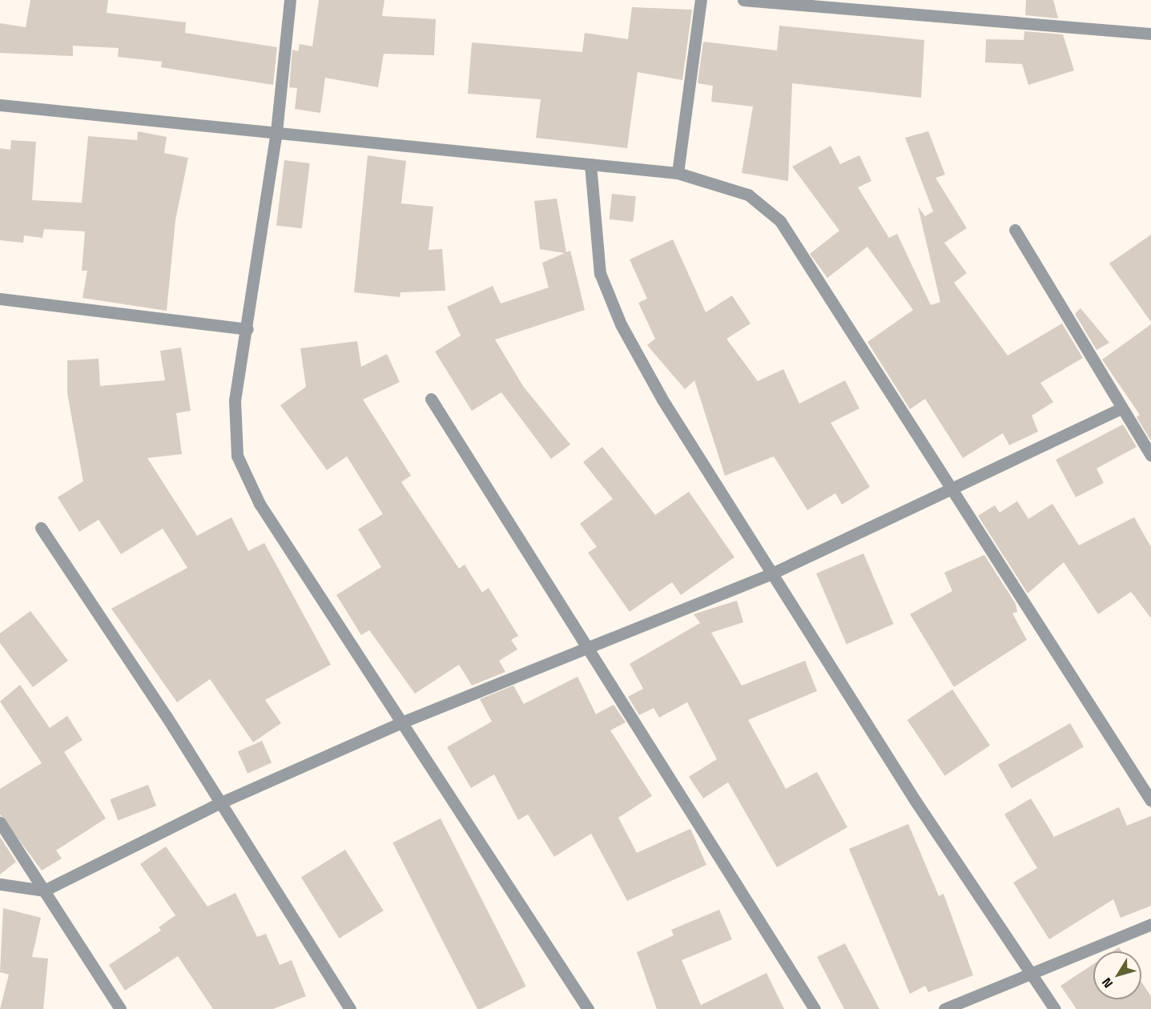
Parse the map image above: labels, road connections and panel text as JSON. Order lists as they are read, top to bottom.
{
  "north": "bottom left"
}
